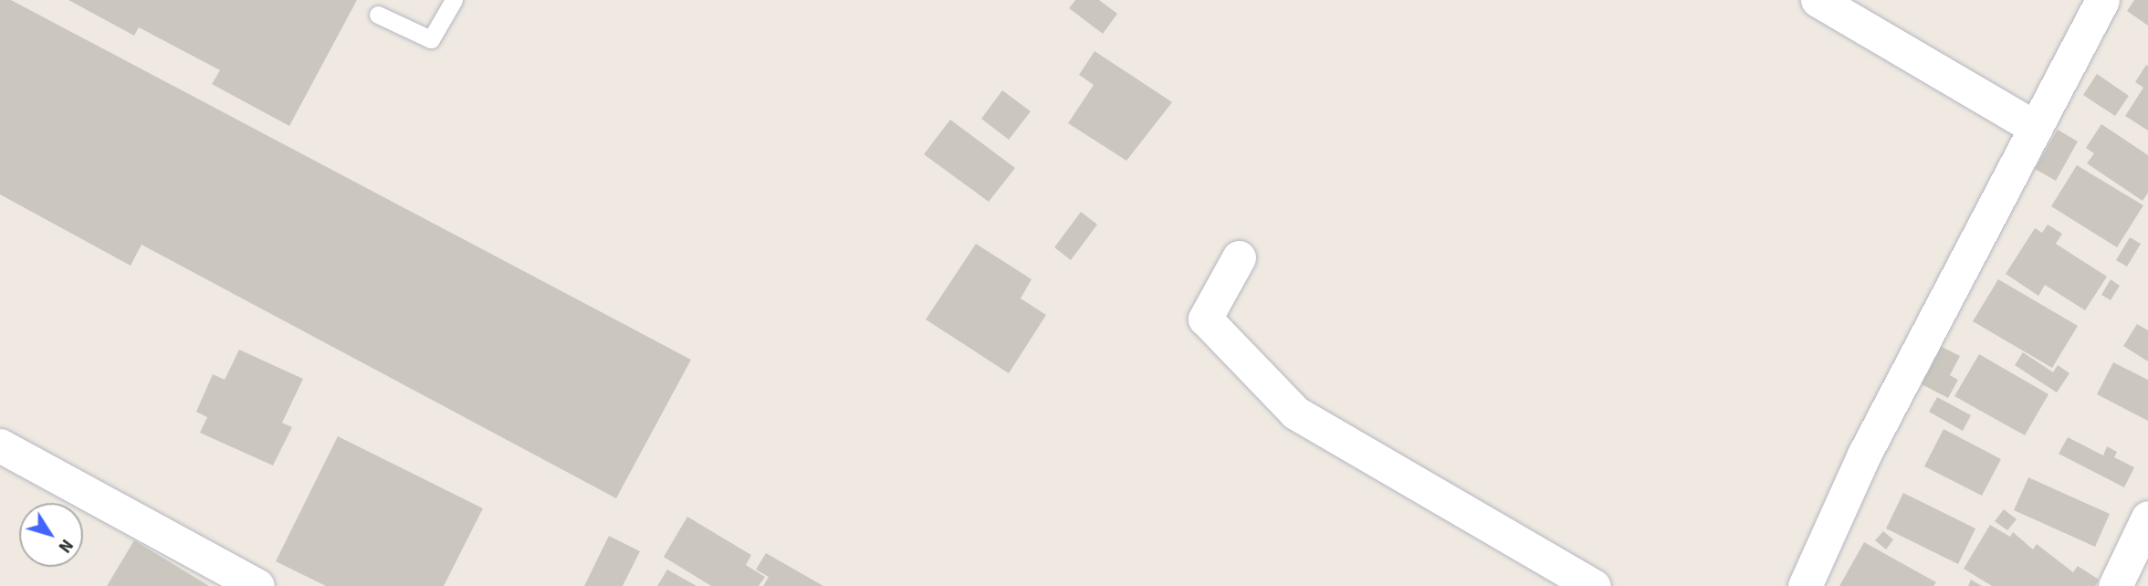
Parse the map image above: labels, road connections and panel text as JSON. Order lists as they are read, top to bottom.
{
  "north": "bottom right"
}
